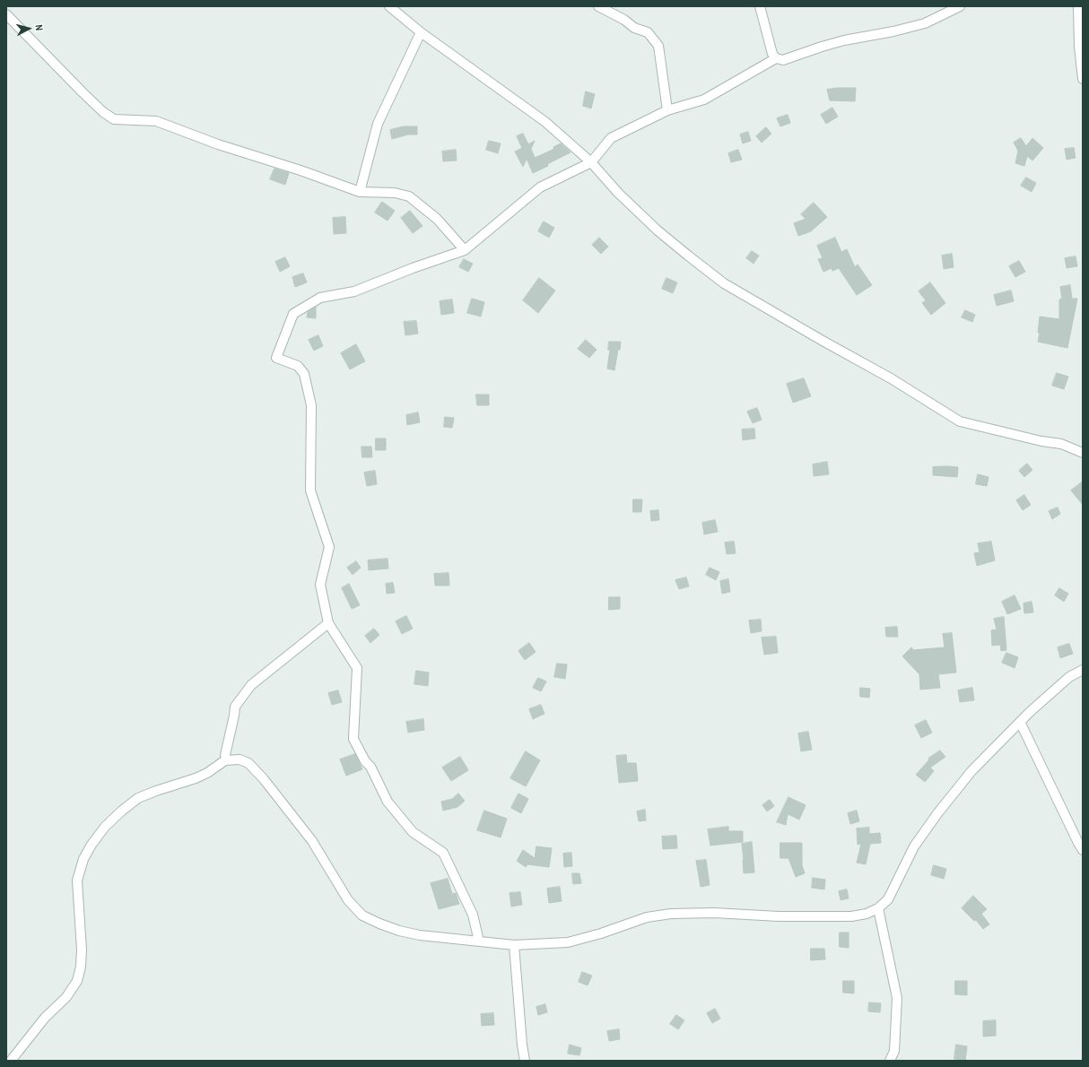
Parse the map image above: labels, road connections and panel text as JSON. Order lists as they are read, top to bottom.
{
  "north": "right"
}
